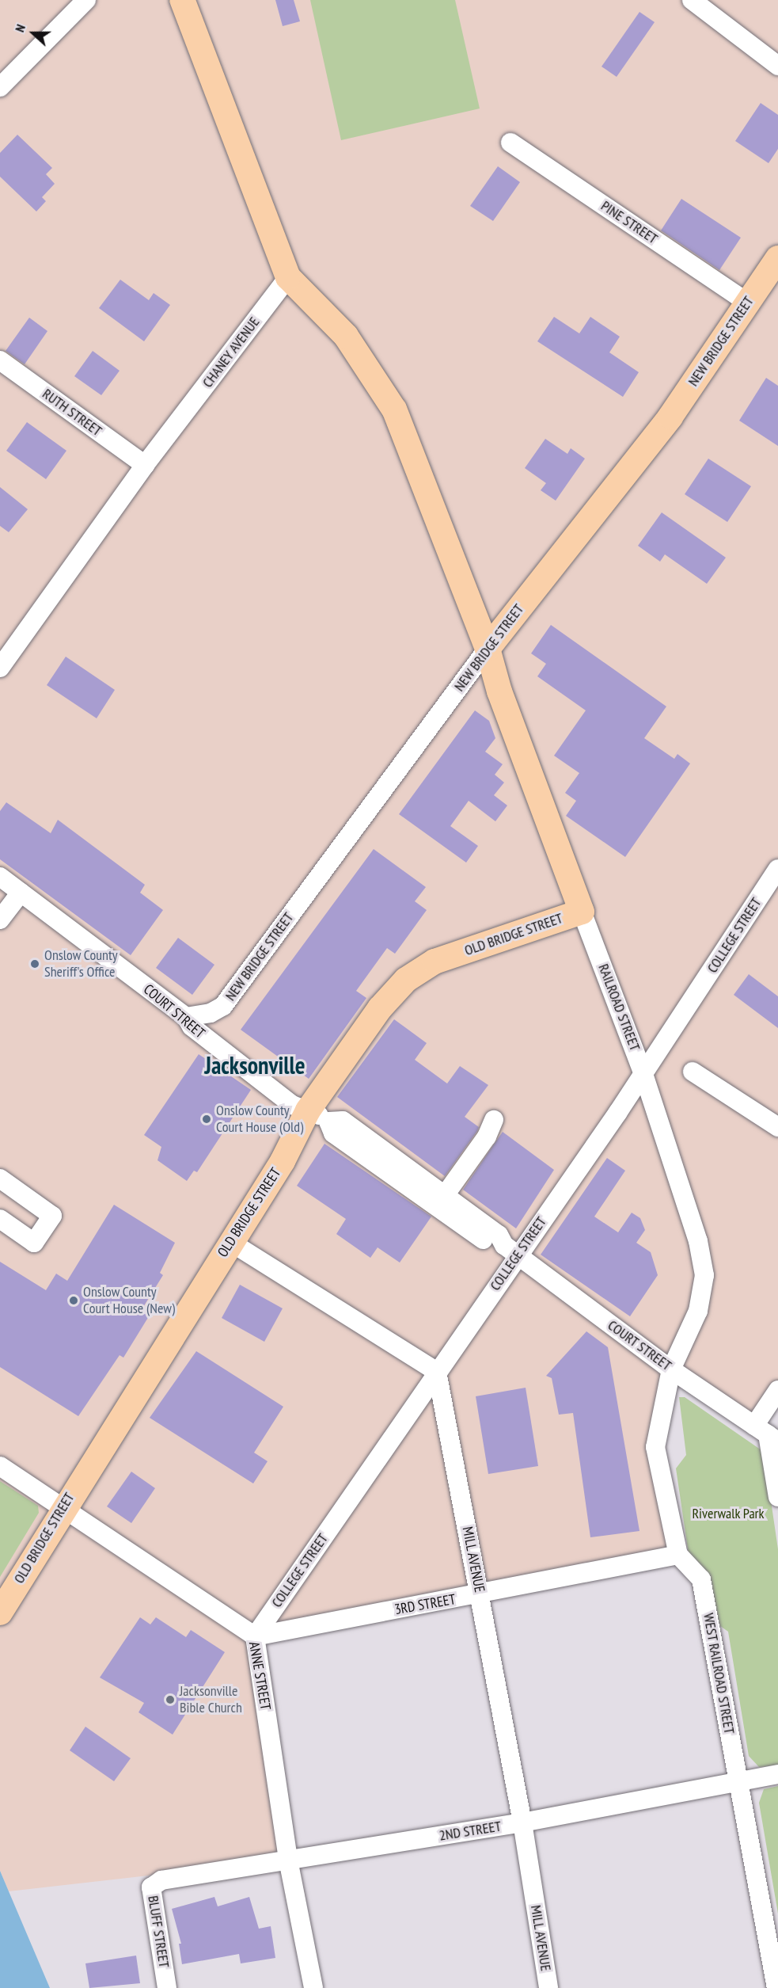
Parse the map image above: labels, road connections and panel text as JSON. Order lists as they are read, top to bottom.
{
  "streets": {
    "main road": ["NEW BRIDGE STREET", "OLD BRIDGE STREET", "RAILROAD STREET"],
    "street": [
      "PINE STREET",
      "CHANEY AVENUE",
      "RUTH STREET",
      "COLLEGE STREET",
      "COURT STREET",
      "MILL AVENUE",
      "3RD STREET",
      "WEST RAILROAD STREET",
      "ANNE STREET",
      "2ND STREET",
      "BLUFF STREET"
    ]
  },
  "crossings": [
    ["PINE STREET", "NEW BRIDGE STREET"],
    ["NEW BRIDGE STREET", "RAILROAD STREET"],
    ["NEW BRIDGE STREET", "COURT STREET"],
    ["CHANEY AVENUE", "RUTH STREET"],
    ["CHANEY AVENUE", "RAILROAD STREET"],
    ["OLD BRIDGE STREET", "RAILROAD STREET"],
    ["OLD BRIDGE STREET", "COURT STREET"],
    ["OLD BRIDGE STREET", "ANNE STREET"],
    ["COLLEGE STREET", "RAILROAD STREET"],
    ["COLLEGE STREET", "COURT STREET"],
    ["COLLEGE STREET", "MILL AVENUE"],
    ["COLLEGE STREET", "3RD STREET"],
    ["COLLEGE STREET", "ANNE STREET"],
    ["RAILROAD STREET", "COURT STREET"],
    ["MILL AVENUE", "3RD STREET"],
    ["MILL AVENUE", "2ND STREET"],
    ["3RD STREET", "WEST RAILROAD STREET"],
    ["3RD STREET", "ANNE STREET"],
    ["WEST RAILROAD STREET", "2ND STREET"],
    ["ANNE STREET", "2ND STREET"],
    ["2ND STREET", "BLUFF STREET"]
  ],
  "districts": ["Jacksonville"],
  "parks": ["Riverwalk Park"],
  "places": [
    "Onslow County Sheriff's Office",
    "Onslow County Court House (Old)",
    "Onslow County Court House (New)",
    "Jacksonville Bible Church"
  ],
  "north": "left"
}
